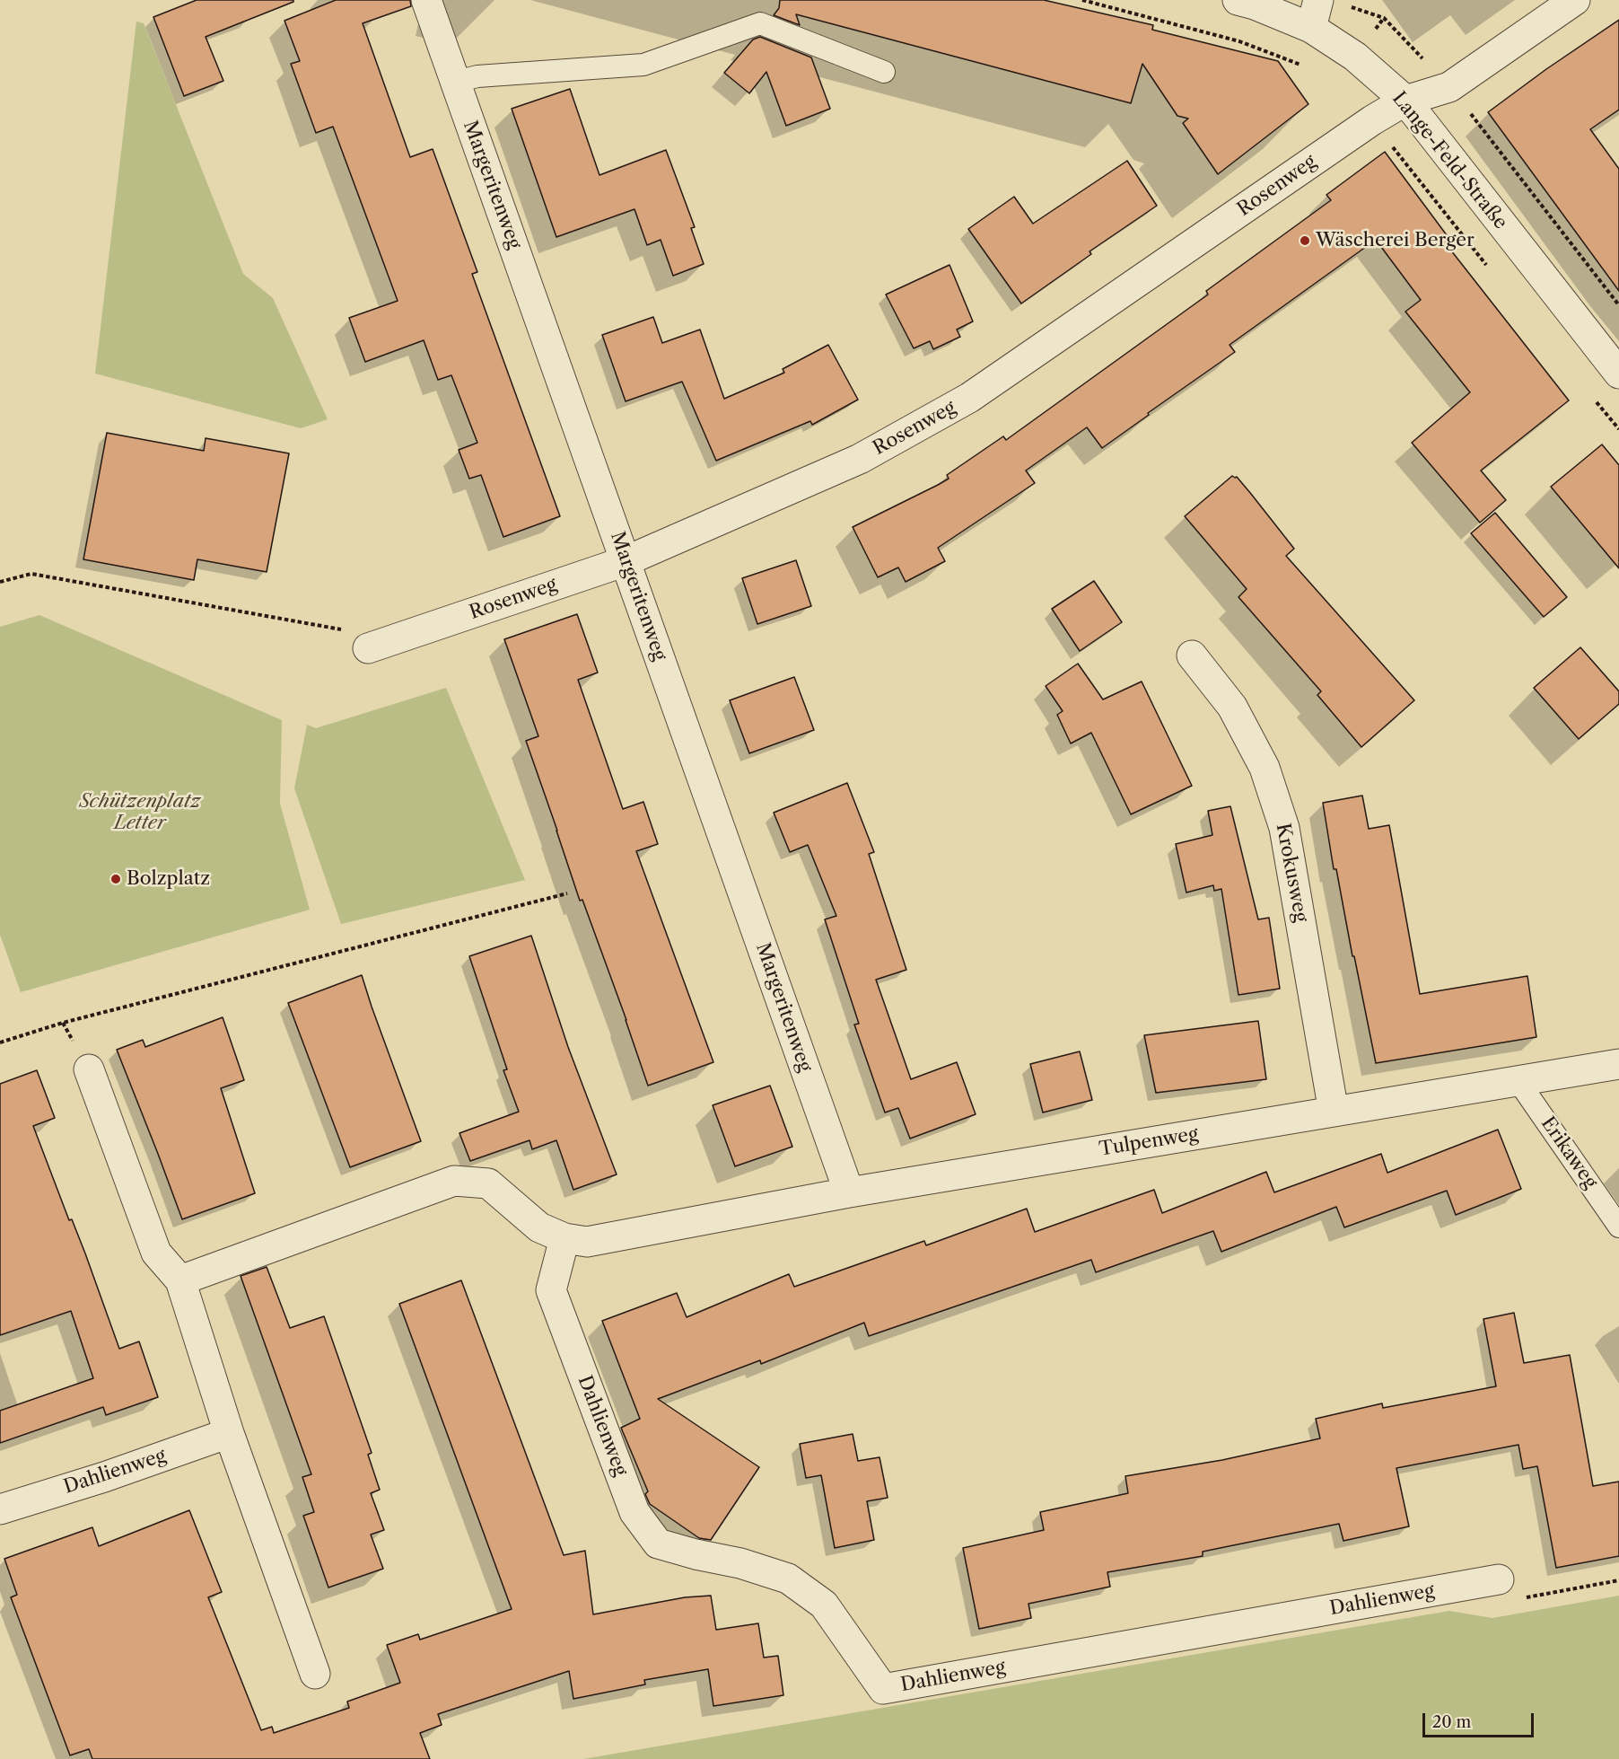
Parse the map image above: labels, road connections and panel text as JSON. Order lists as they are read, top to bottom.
{
  "streets": {
    "street": [
      "Lange-Feld-Straße",
      "Margeritenweg",
      "Rosenweg",
      "Krokusweg",
      "Tulpenweg",
      "Dahlienweg"
    ],
    "lane": ["Erikaweg"]
  },
  "crossings": [
    ["Lange-Feld-Straße", "Rosenweg"],
    ["Margeritenweg", "Rosenweg"],
    ["Margeritenweg", "Tulpenweg"],
    ["Krokusweg", "Tulpenweg"],
    ["Tulpenweg", "Erikaweg"],
    ["Tulpenweg", "Dahlienweg"]
  ],
  "parks": ["Schützenplatz Letter"],
  "places": ["Wäscherei Berger", "Bolzplatz"],
  "scale_bar": "20 m"
}
